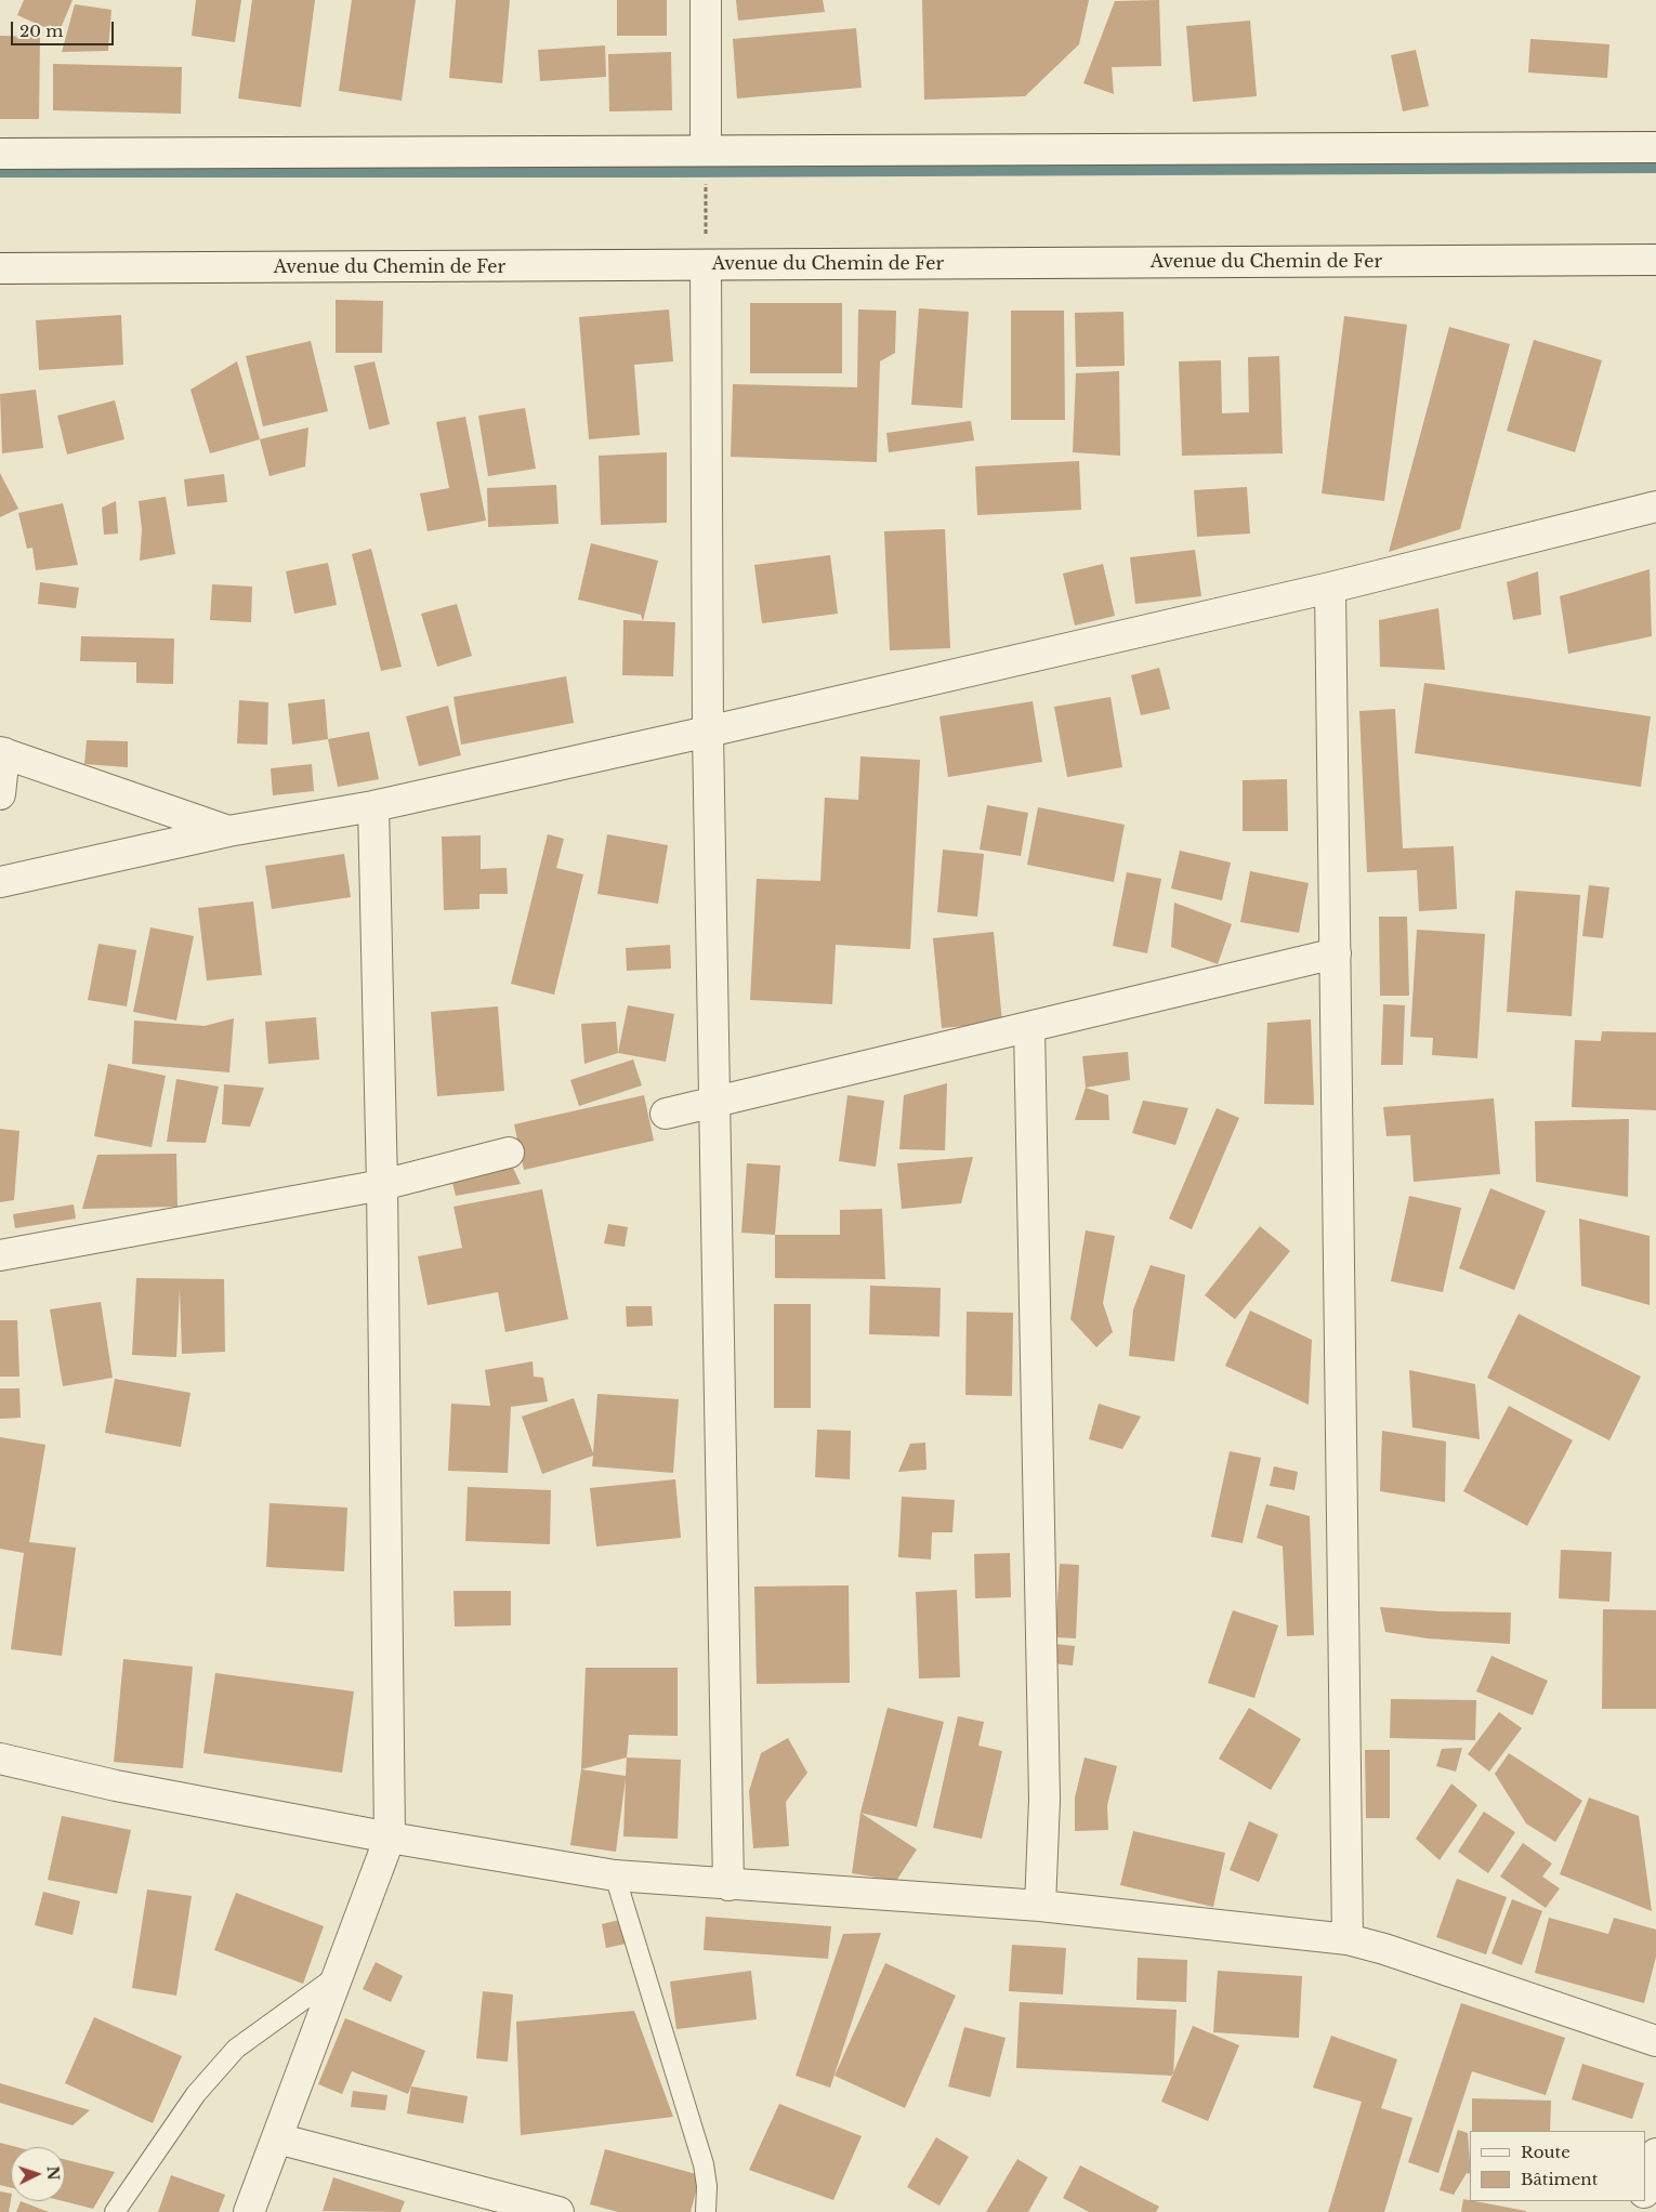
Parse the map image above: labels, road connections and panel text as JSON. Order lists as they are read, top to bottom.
{
  "streets": {
    "street": ["Avenue du Chemin de Fer"]
  },
  "legend": ["Route", "Bâtiment"],
  "scale_bar": "20 m",
  "north": "right"
}
